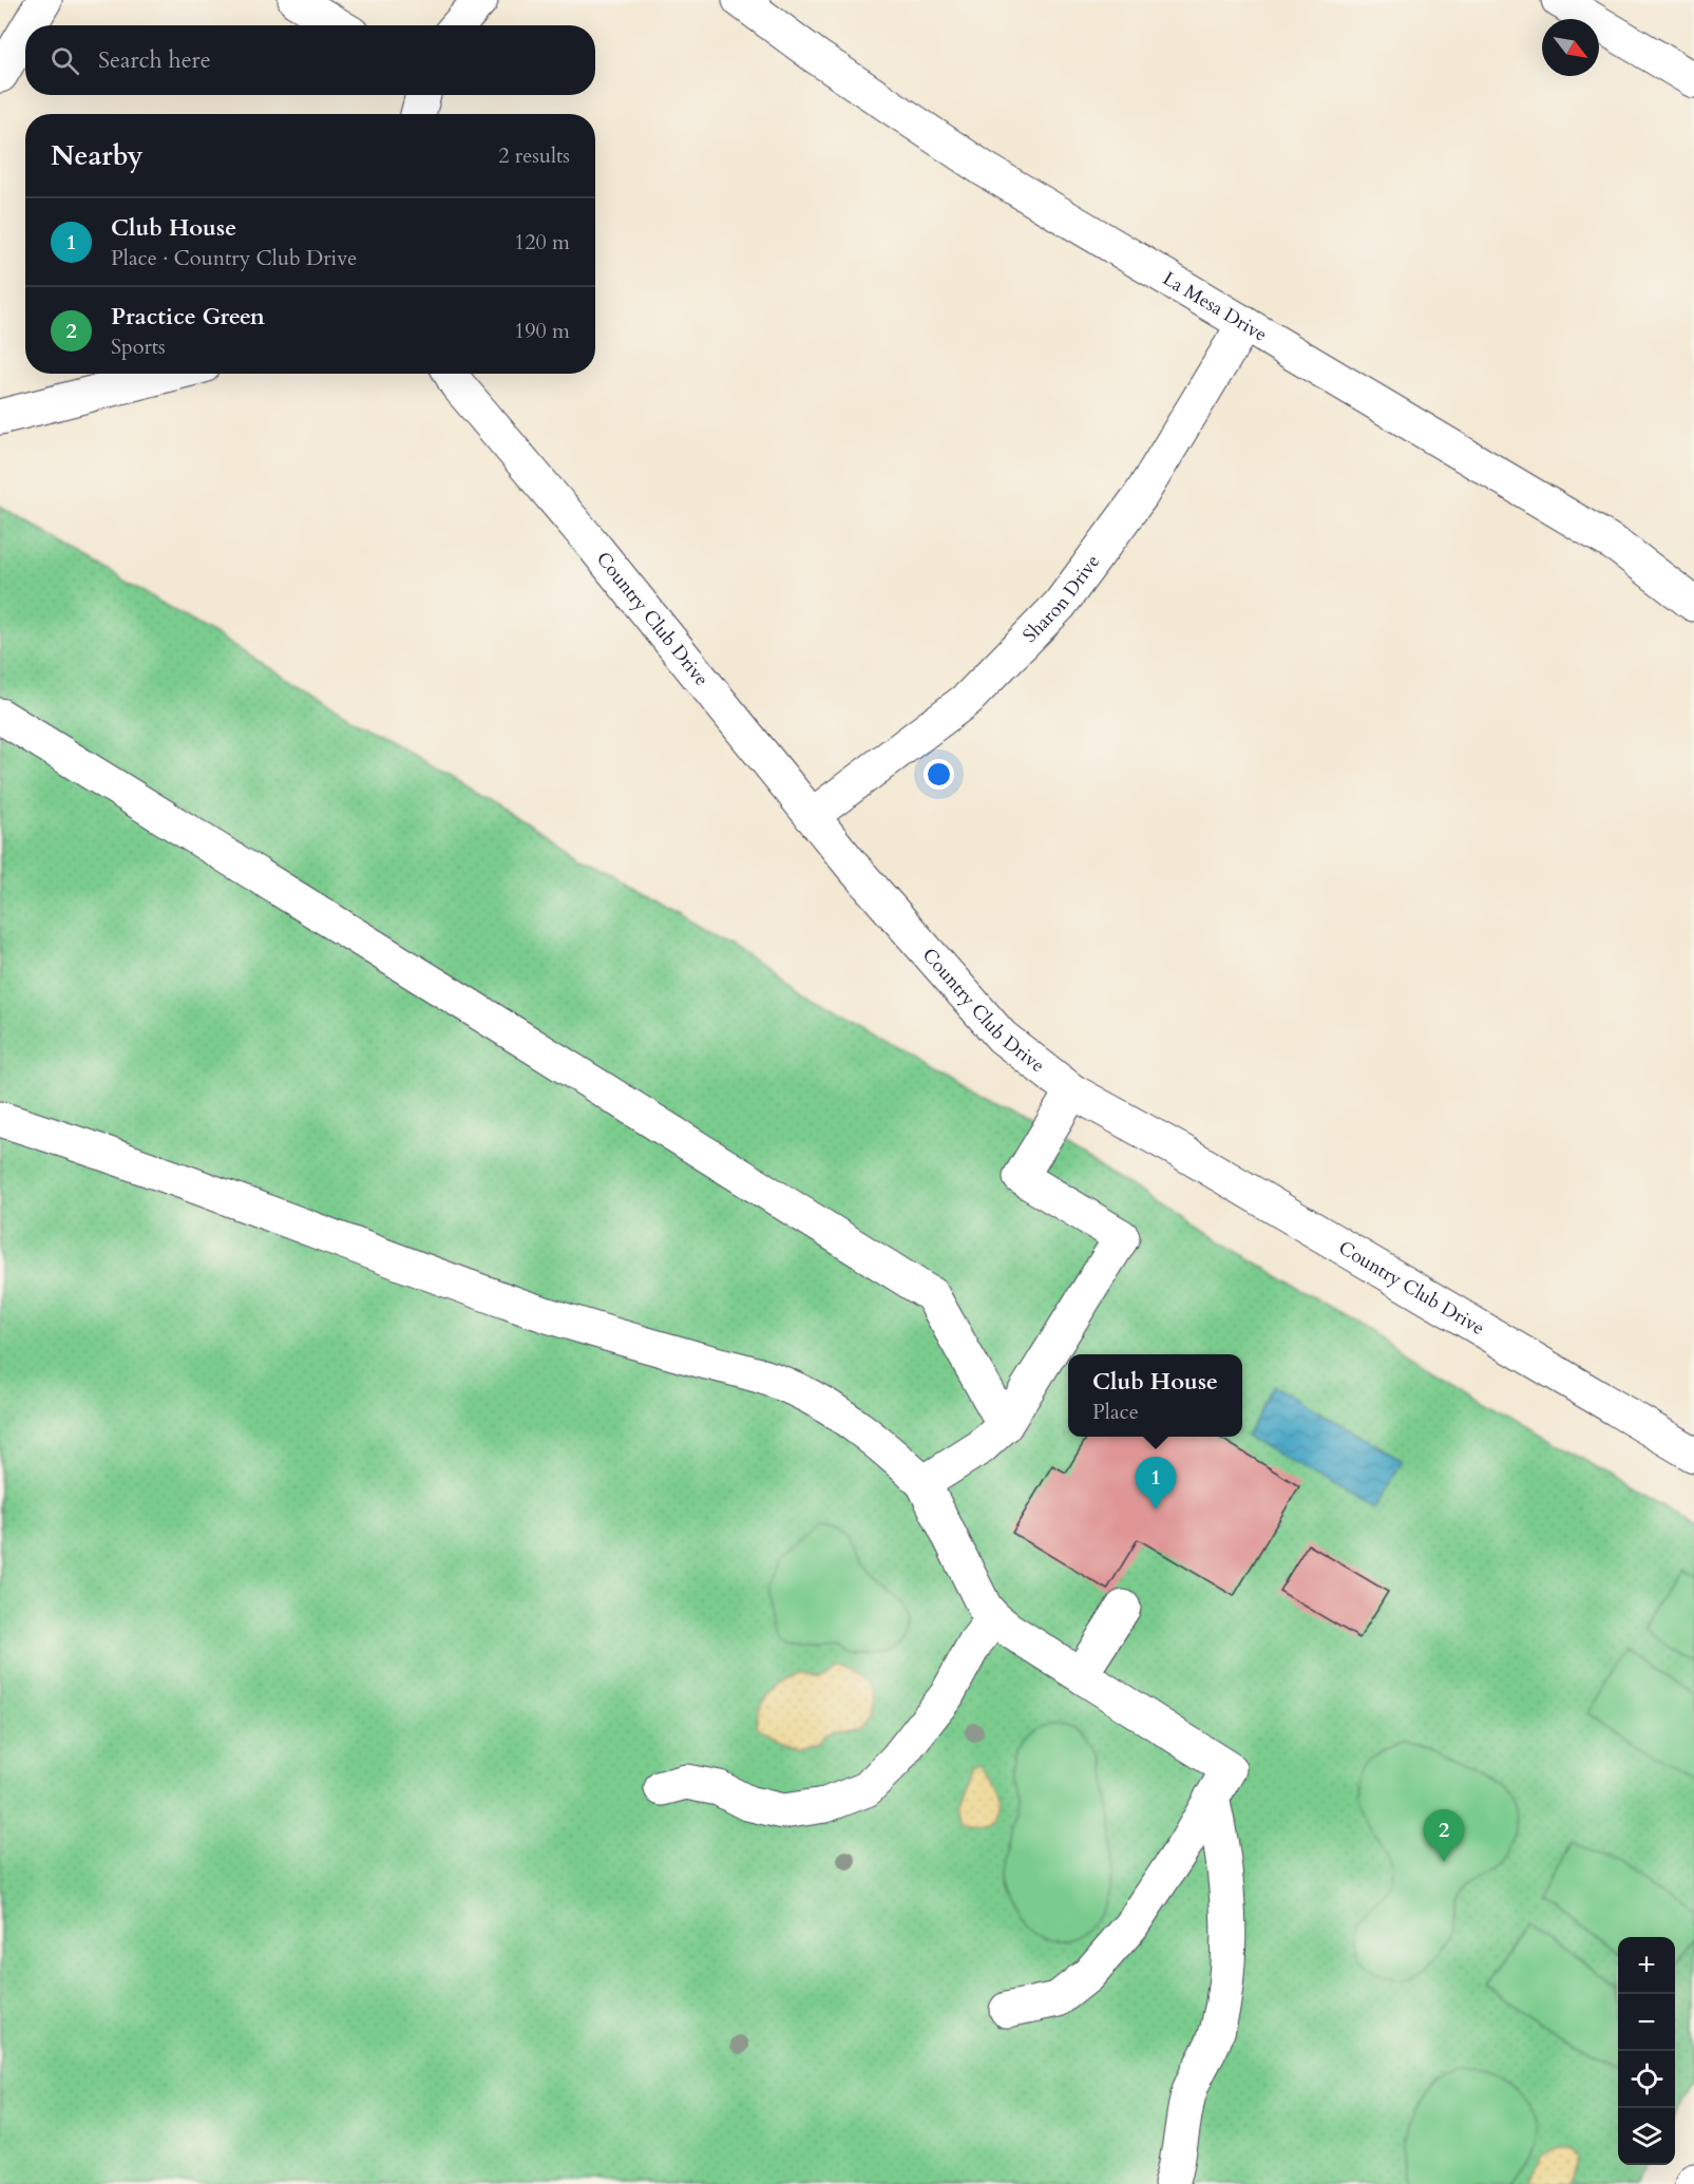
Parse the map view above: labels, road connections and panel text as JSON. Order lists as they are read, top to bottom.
{
  "streets": {
    "street": ["La Mesa Drive", "Sharon Drive", "Country Club Drive"]
  },
  "crossings": [
    ["La Mesa Drive", "Sharon Drive"],
    ["Sharon Drive", "Country Club Drive"]
  ],
  "north": "bottom right",
  "page": {
    "search": "Search here",
    "heading": ["Nearby", "2 results"],
    "list": [
      {
        "mark": "1",
        "name": "Club House",
        "note": "Place · Country Club Drive",
        "value": "120 m"
      },
      {
        "mark": "2",
        "name": "Practice Green",
        "note": "Sports",
        "value": "190 m"
      }
    ],
    "popup": ["Club House", "Place"],
    "pins": ["1", "2"],
    "map_buttons": ["+", "−"]
  }
}
